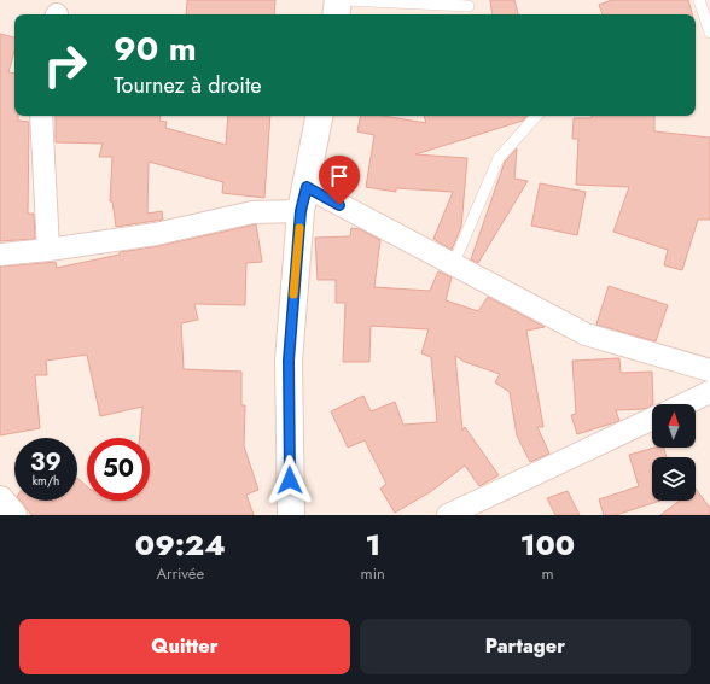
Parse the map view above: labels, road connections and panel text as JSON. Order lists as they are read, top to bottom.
{
  "north": "top",
  "page": {
    "turn": ["90 m", "Tournez à droite"],
    "speed": "39 km/h",
    "limit": "50",
    "eta": [
      "09:24",
      "Arrivée",
      "1",
      "min",
      "100",
      "m"
    ],
    "buttons": ["Quitter", "Partager"]
  }
}
